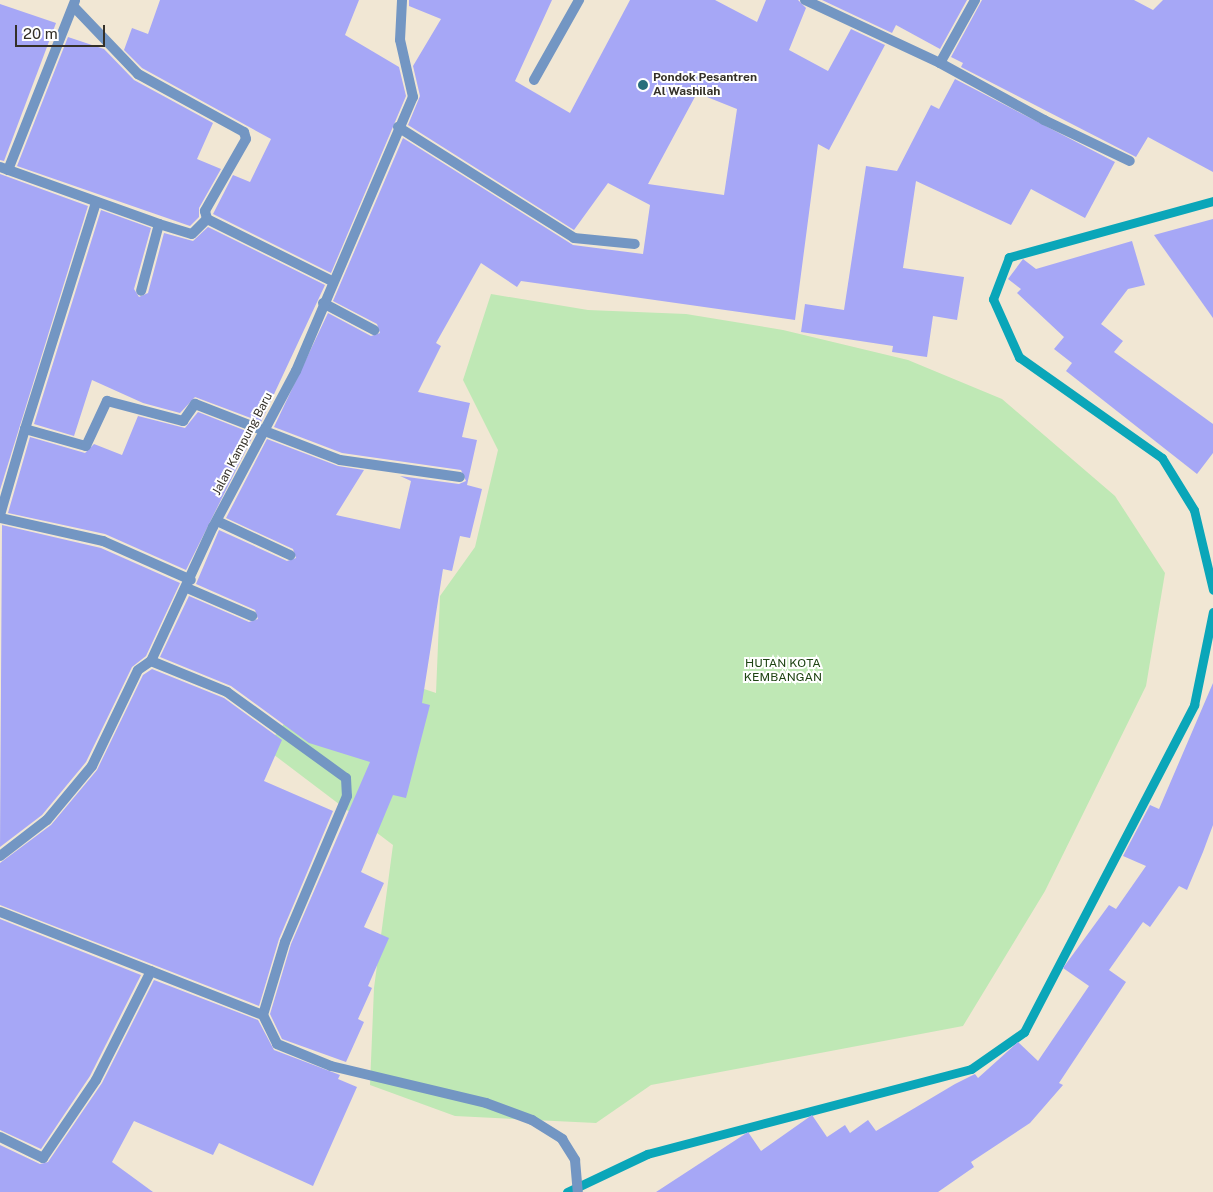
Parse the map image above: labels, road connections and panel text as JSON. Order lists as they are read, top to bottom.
{
  "streets": {
    "street": ["Jalan Kampung Baru"]
  },
  "parks": ["HUTAN KOTA KEMBANGAN"],
  "places": ["Pondok Pesantren Al Washilah"],
  "scale_bar": "20 m"
}
